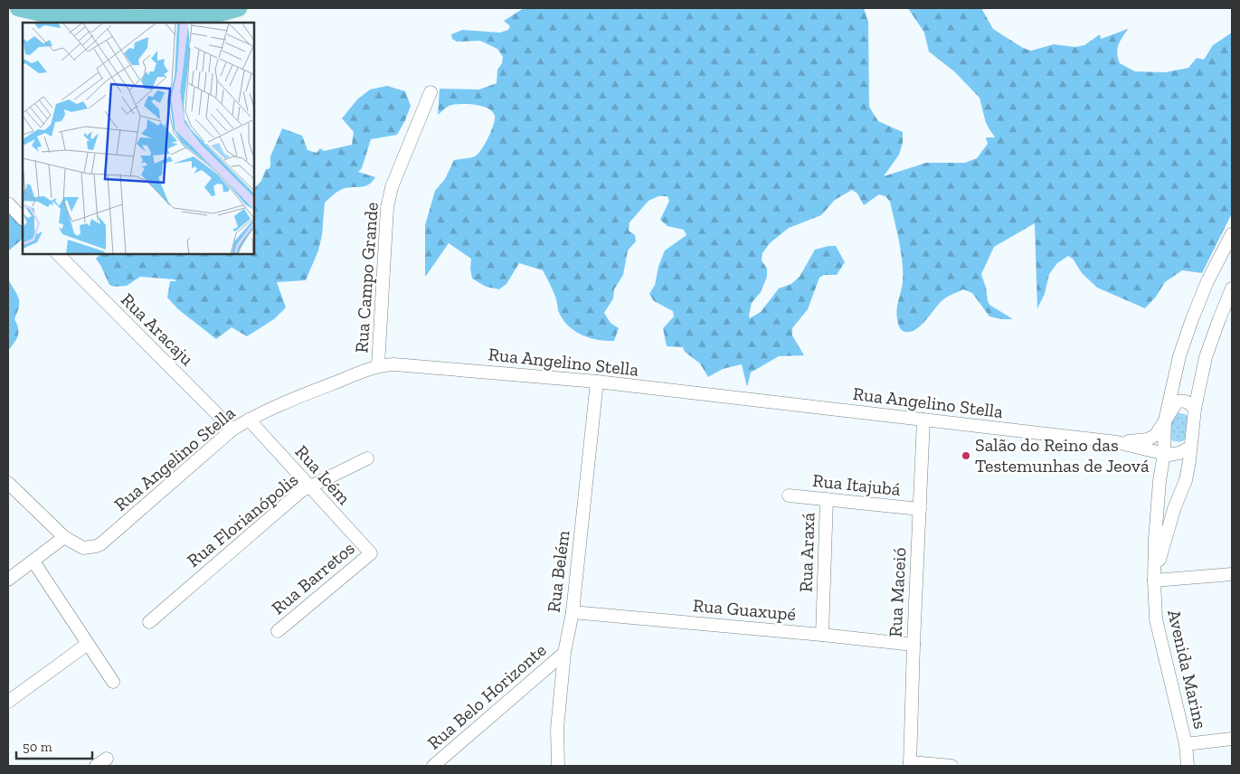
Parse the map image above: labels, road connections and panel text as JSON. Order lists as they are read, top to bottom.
{
  "streets": {
    "street": [
      "Rua Campo Grande",
      "Rua Aracaju",
      "Rua Angelino Stella",
      "Rua Icém",
      "Rua Itajubá",
      "Rua Florianópolis",
      "Rua Araxá",
      "Rua Belém",
      "Rua Barretos",
      "Rua Maceió",
      "Rua Guaxupé",
      "Avenida Marins",
      "Rua Belo Horizonte"
    ]
  },
  "crossings": [
    ["Rua Campo Grande", "Rua Angelino Stella"],
    ["Rua Aracaju", "Rua Angelino Stella"],
    ["Rua Angelino Stella", "Rua Icém"],
    ["Rua Angelino Stella", "Rua Belém"],
    ["Rua Angelino Stella", "Rua Maceió"],
    ["Rua Icém", "Rua Florianópolis"],
    ["Rua Icém", "Rua Barretos"],
    ["Rua Itajubá", "Rua Araxá"],
    ["Rua Itajubá", "Rua Maceió"],
    ["Rua Araxá", "Rua Guaxupé"],
    ["Rua Belém", "Rua Guaxupé"],
    ["Rua Belém", "Rua Belo Horizonte"],
    ["Rua Maceió", "Rua Guaxupé"]
  ],
  "places": ["Salão do Reino das Testemunhas de Jeová"],
  "scale_bar": "50 m"
}
